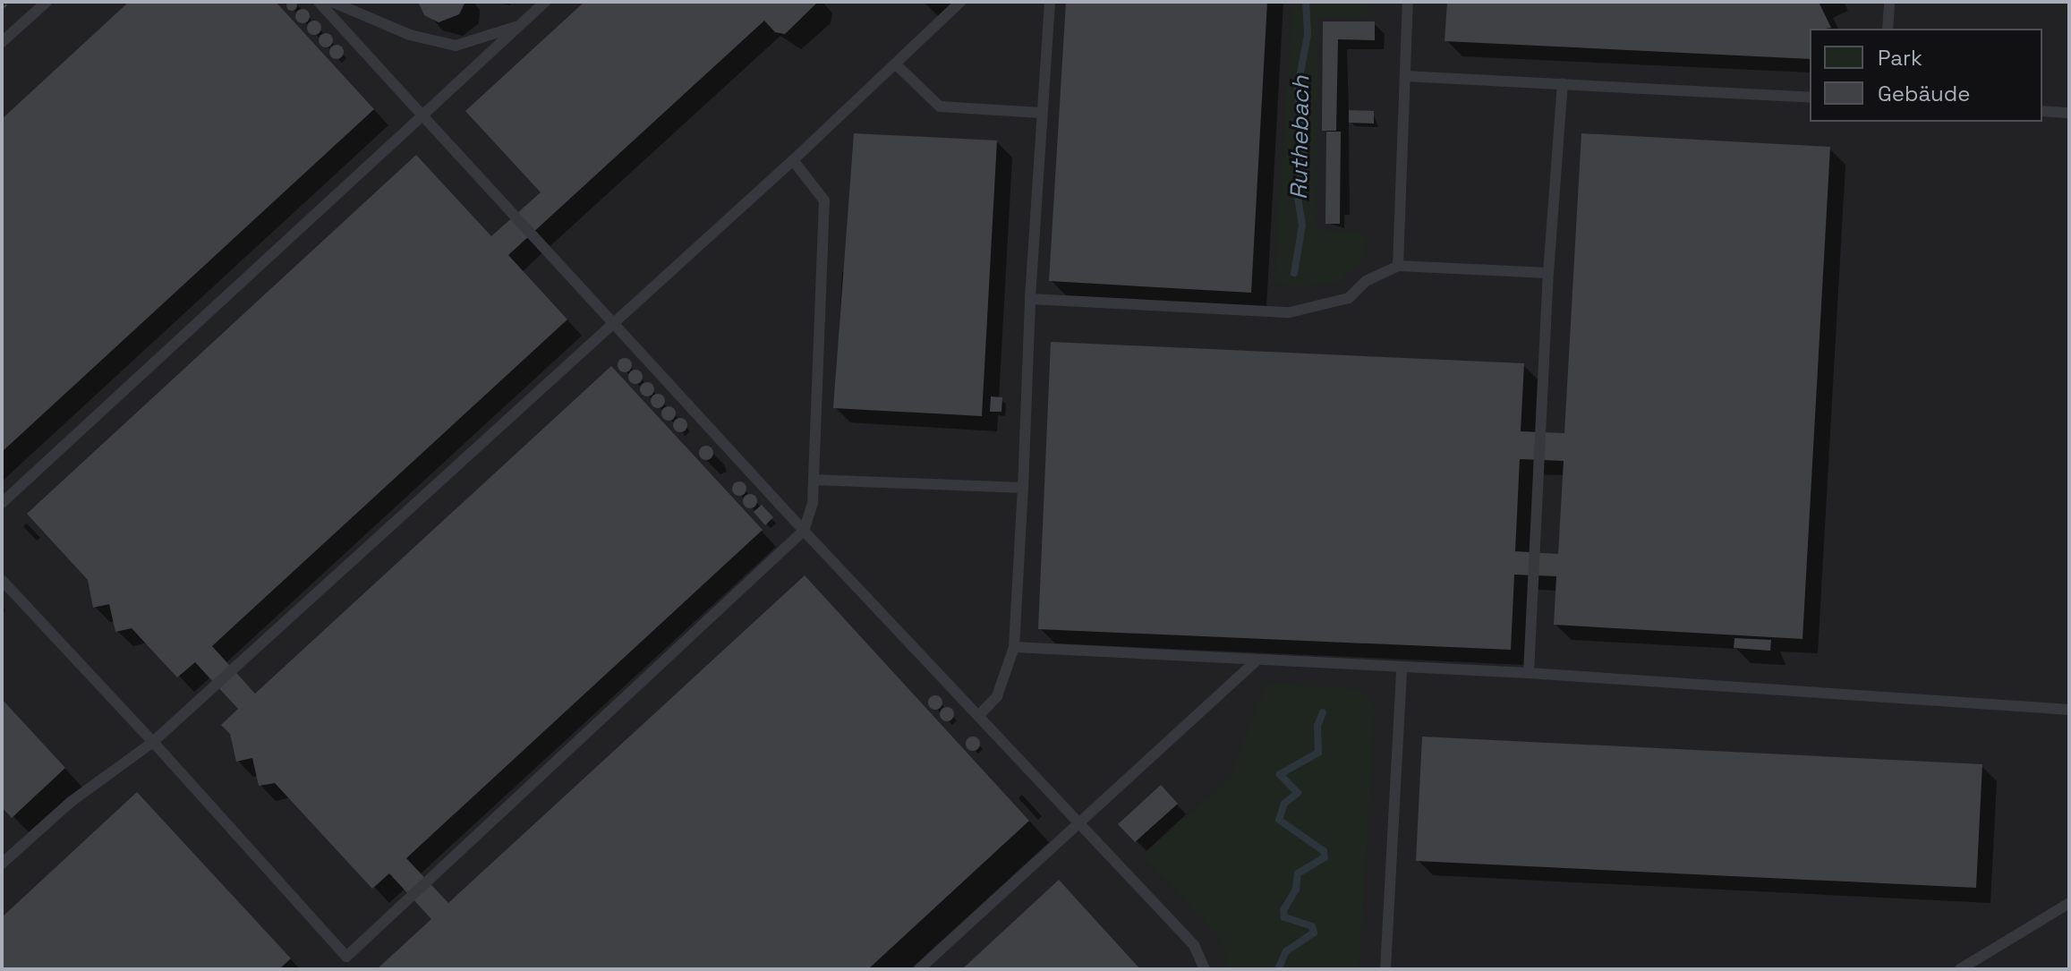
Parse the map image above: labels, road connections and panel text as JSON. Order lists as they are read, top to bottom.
{
  "water": ["Ruthebach"],
  "legend": ["Park", "Gebäude"]
}
